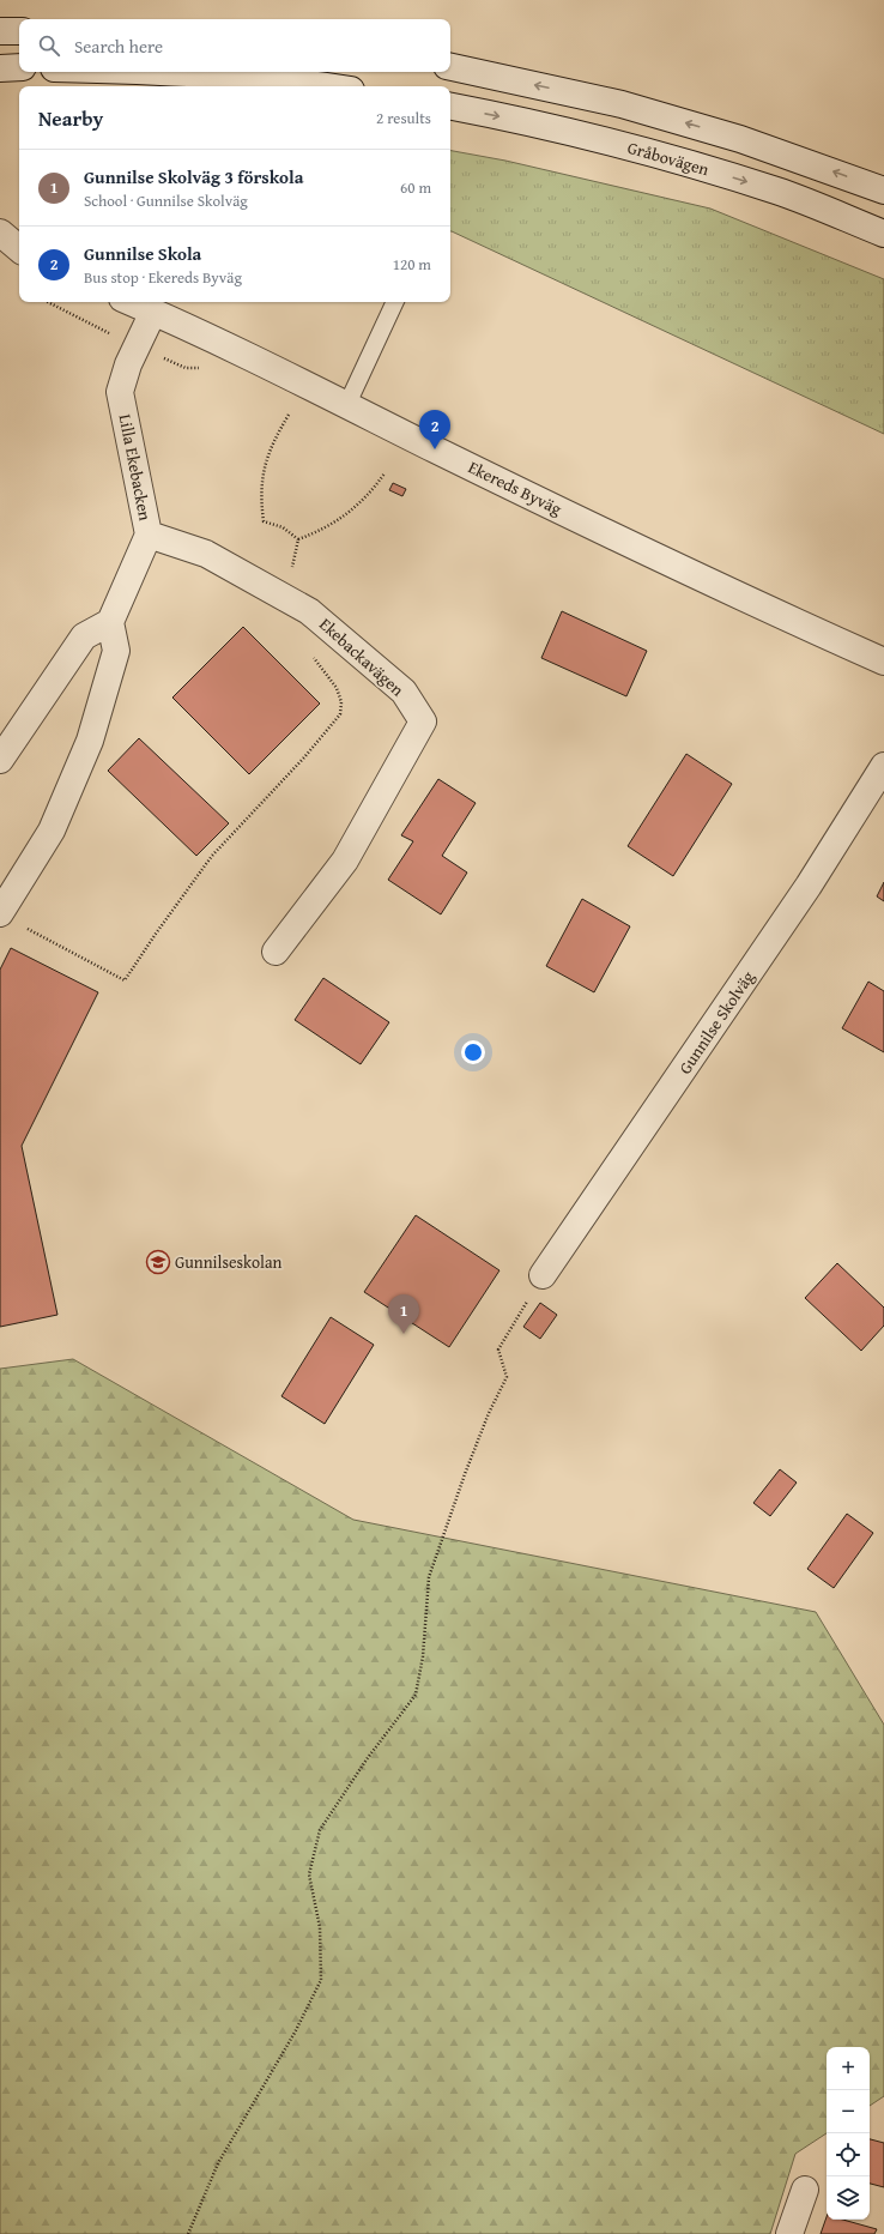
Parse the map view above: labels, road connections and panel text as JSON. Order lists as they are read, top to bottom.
{
  "streets": {
    "street": [
      "Gråbovägen",
      "Lilla Ekebacken",
      "Ekereds Byväg",
      "Ekebackavägen",
      "Gunnilse Skolväg"
    ]
  },
  "crossings": [
    ["Lilla Ekebacken", "Ekereds Byväg"],
    ["Lilla Ekebacken", "Ekebackavägen"]
  ],
  "places": {
    "school or university": ["Gunnilseskolan"]
  },
  "page": {
    "search": "Search here",
    "heading": ["Nearby", "2 results"],
    "list": [
      {
        "mark": "1",
        "name": "Gunnilse Skolväg 3 förskola",
        "note": "School · Gunnilse Skolväg",
        "value": "60 m"
      },
      {
        "mark": "2",
        "name": "Gunnilse Skola",
        "note": "Bus stop · Ekereds Byväg",
        "value": "120 m"
      }
    ],
    "pins": ["2", "1"],
    "map_buttons": ["+", "−"]
  }
}
